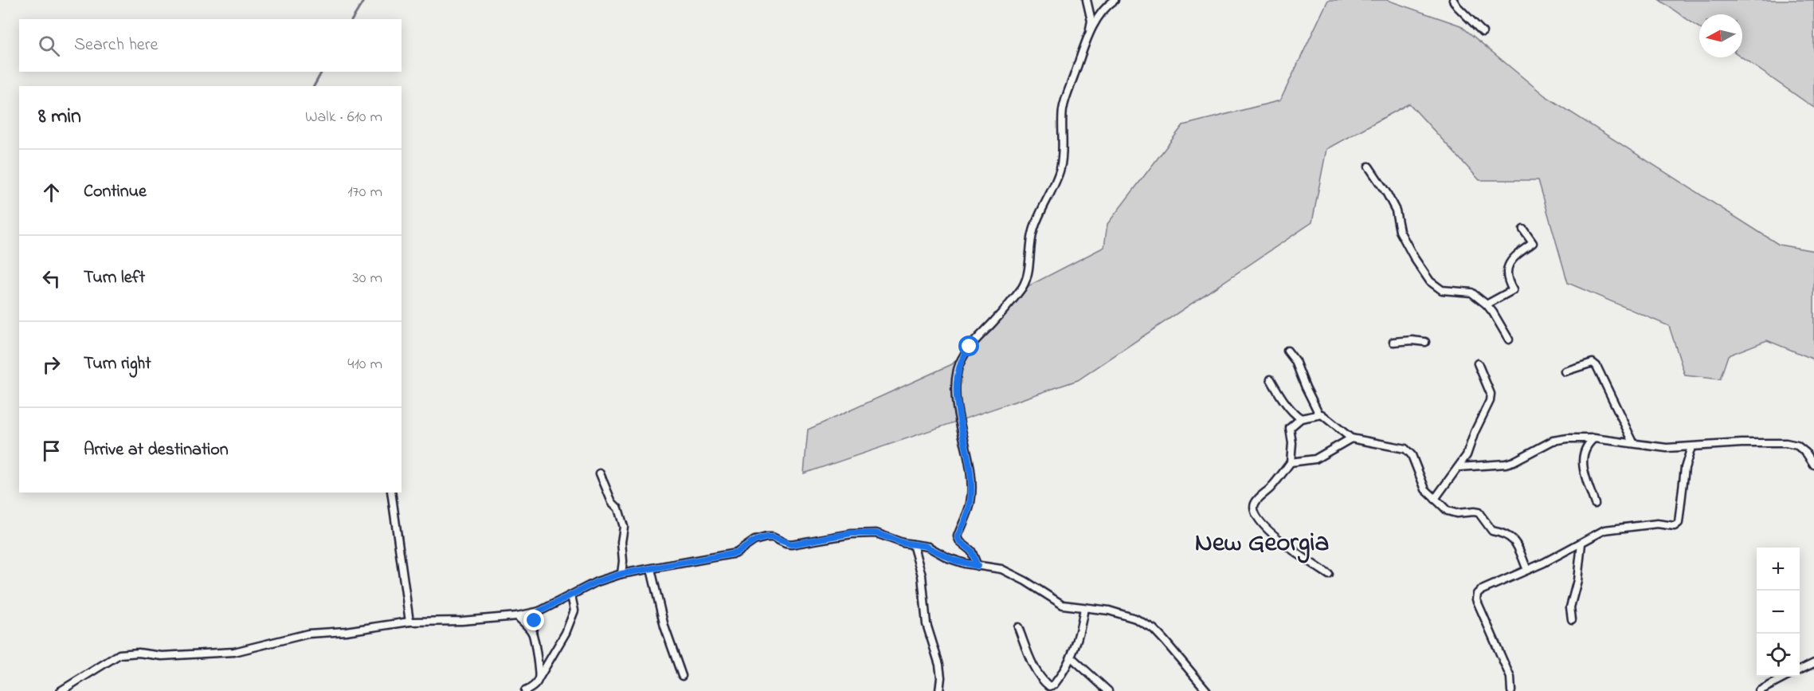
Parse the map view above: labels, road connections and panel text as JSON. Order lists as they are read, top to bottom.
{
  "districts": ["New Georgia"],
  "north": "left",
  "page": {
    "search": "Search here",
    "heading": ["8 min", "Walk · 610 m"],
    "list": [
      ["Continue", "170 m"],
      ["Turn left", "30 m"],
      ["Turn right", "410 m"],
      "Arrive at destination"
    ],
    "map_buttons": ["+", "−"]
  }
}
